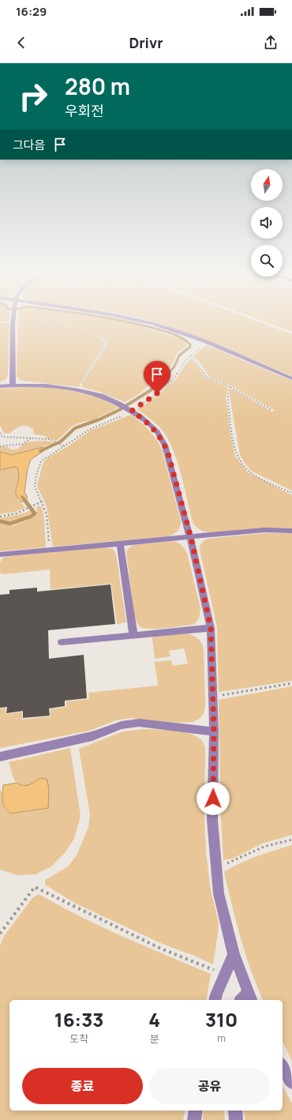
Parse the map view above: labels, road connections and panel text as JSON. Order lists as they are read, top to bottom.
{
  "north": "top",
  "page": {
    "status": "16:29",
    "header": "Drivr",
    "turn": ["280 m", "우회전"],
    "then": "그다음",
    "eta": [
      "16:33",
      "도착",
      "4",
      "분",
      "310",
      "m"
    ],
    "buttons": ["종료", "공유"]
  }
}
